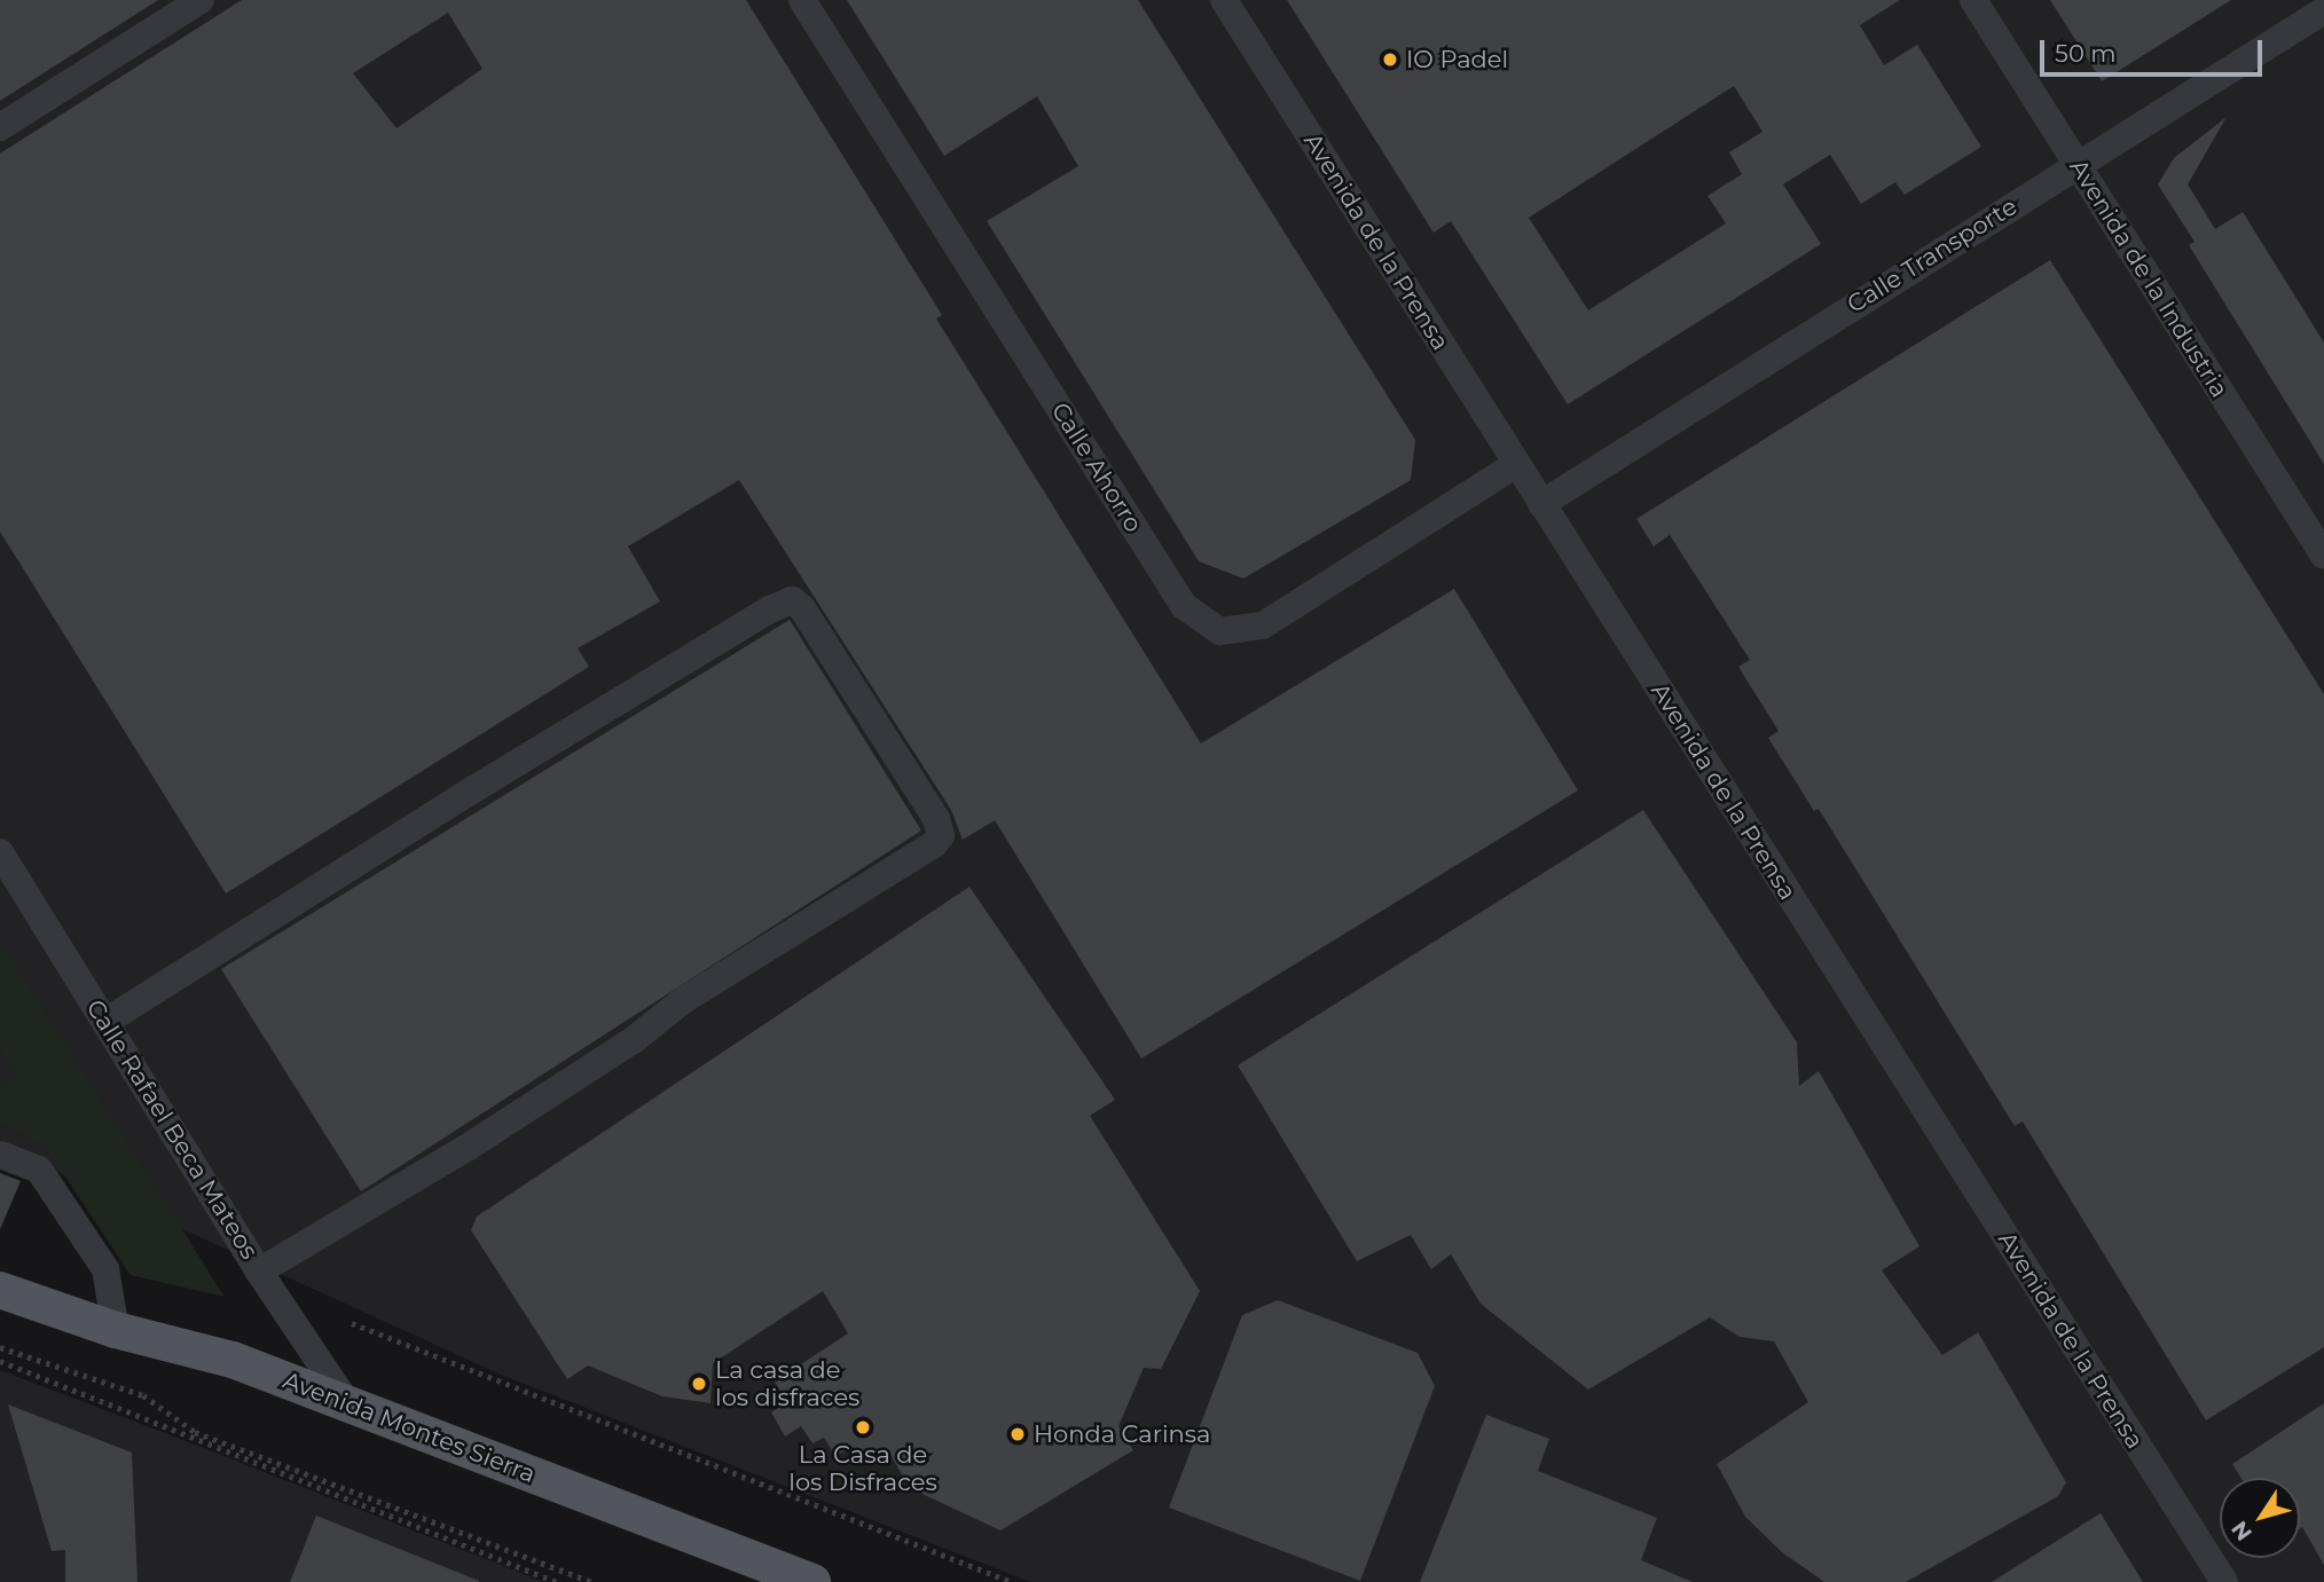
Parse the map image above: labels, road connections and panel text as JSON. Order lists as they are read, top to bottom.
{
  "streets": {
    "main road": ["Avenida Montes Sierra"],
    "street": [
      "Avenida de la Prensa",
      "Calle Transporte",
      "Avenida de la Industria",
      "Calle Ahorro",
      "Calle Rafael Beca Mateos"
    ]
  },
  "crossings": [
    ["Avenida de la Prensa", "Calle Transporte"],
    ["Avenida de la Prensa", "Calle Ahorro"],
    ["Calle Transporte", "Avenida de la Industria"],
    ["Calle Rafael Beca Mateos", "Avenida Montes Sierra"]
  ],
  "places": [
    "IO Padel",
    "La casa de los disfraces",
    "La Casa de los Disfraces",
    "Honda Carinsa"
  ],
  "scale_bar": "50 m",
  "north": "bottom left"
}
